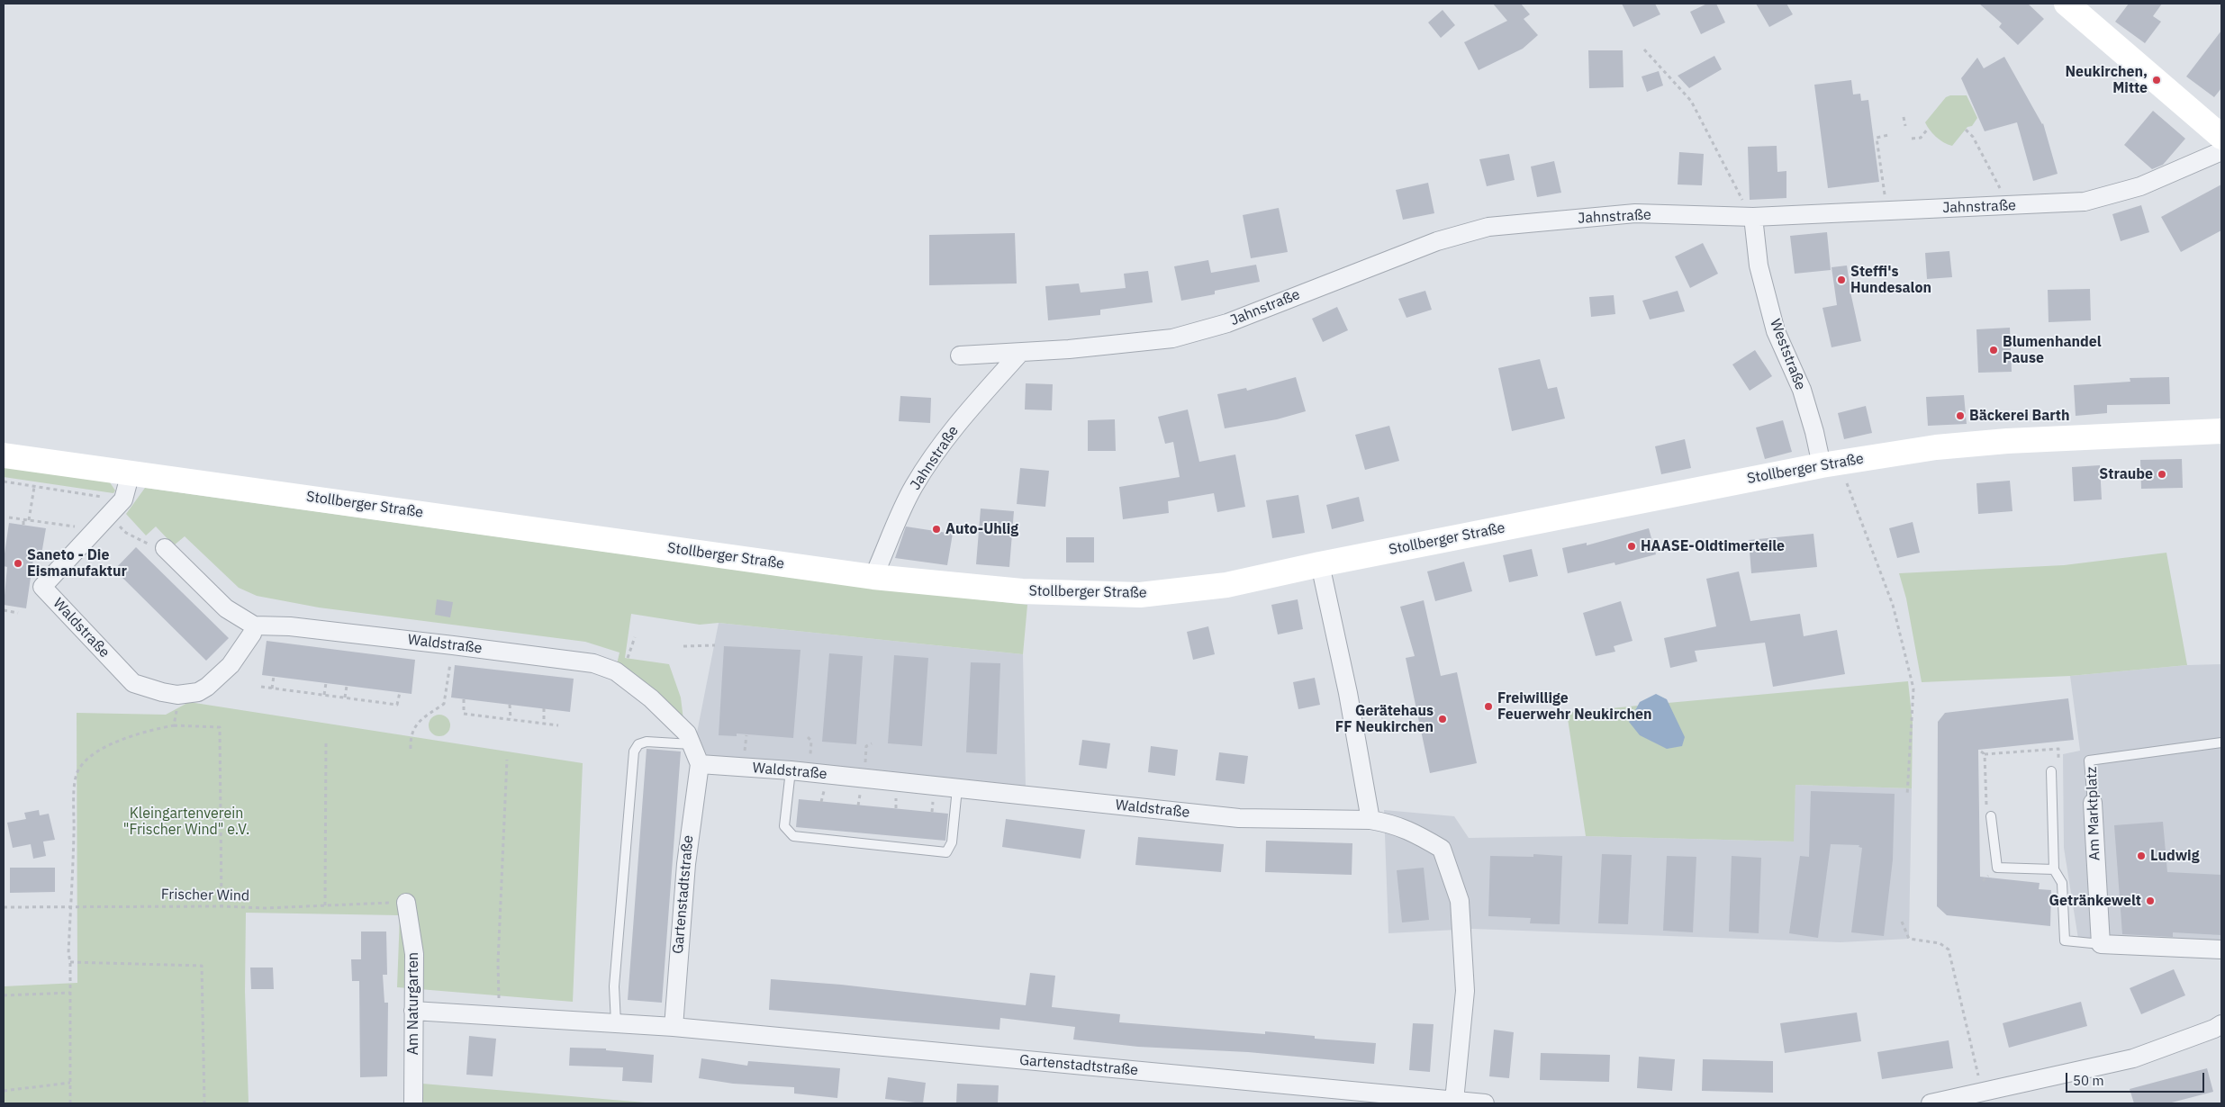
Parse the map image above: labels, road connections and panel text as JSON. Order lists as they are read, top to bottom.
{
  "streets": {
    "main road": ["Stollberger Straße"],
    "street": [
      "Jahnstraße",
      "Weststraße",
      "Waldstraße",
      "Am Marktplatz",
      "Gartenstadtstraße",
      "Am Naturgarten"
    ],
    "path": ["Frischer Wind"]
  },
  "crossings": [
    ["Jahnstraße", "Weststraße"],
    ["Jahnstraße", "Stollberger Straße"],
    ["Weststraße", "Stollberger Straße"],
    ["Stollberger Straße", "Waldstraße"],
    ["Waldstraße", "Gartenstadtstraße"],
    ["Gartenstadtstraße", "Am Naturgarten"],
    ["Frischer Wind", "Am Naturgarten"]
  ],
  "parks": ["Kleingartenverein \"Frischer Wind\" e.V."],
  "places": [
    "Neukirchen, Mitte",
    "Steffi's Hundesalon",
    "Blumenhandel Pause",
    "Bäckerei Barth",
    "Straube",
    "Auto-Uhlig",
    "HAASE-Oldtimerteile",
    "Saneto - Die Eismanufaktur",
    "Freiwillige Feuerwehr Neukirchen",
    "Gerätehaus FF Neukirchen",
    "Ludwig",
    "Getränkewelt"
  ],
  "scale_bar": "50 m"
}
